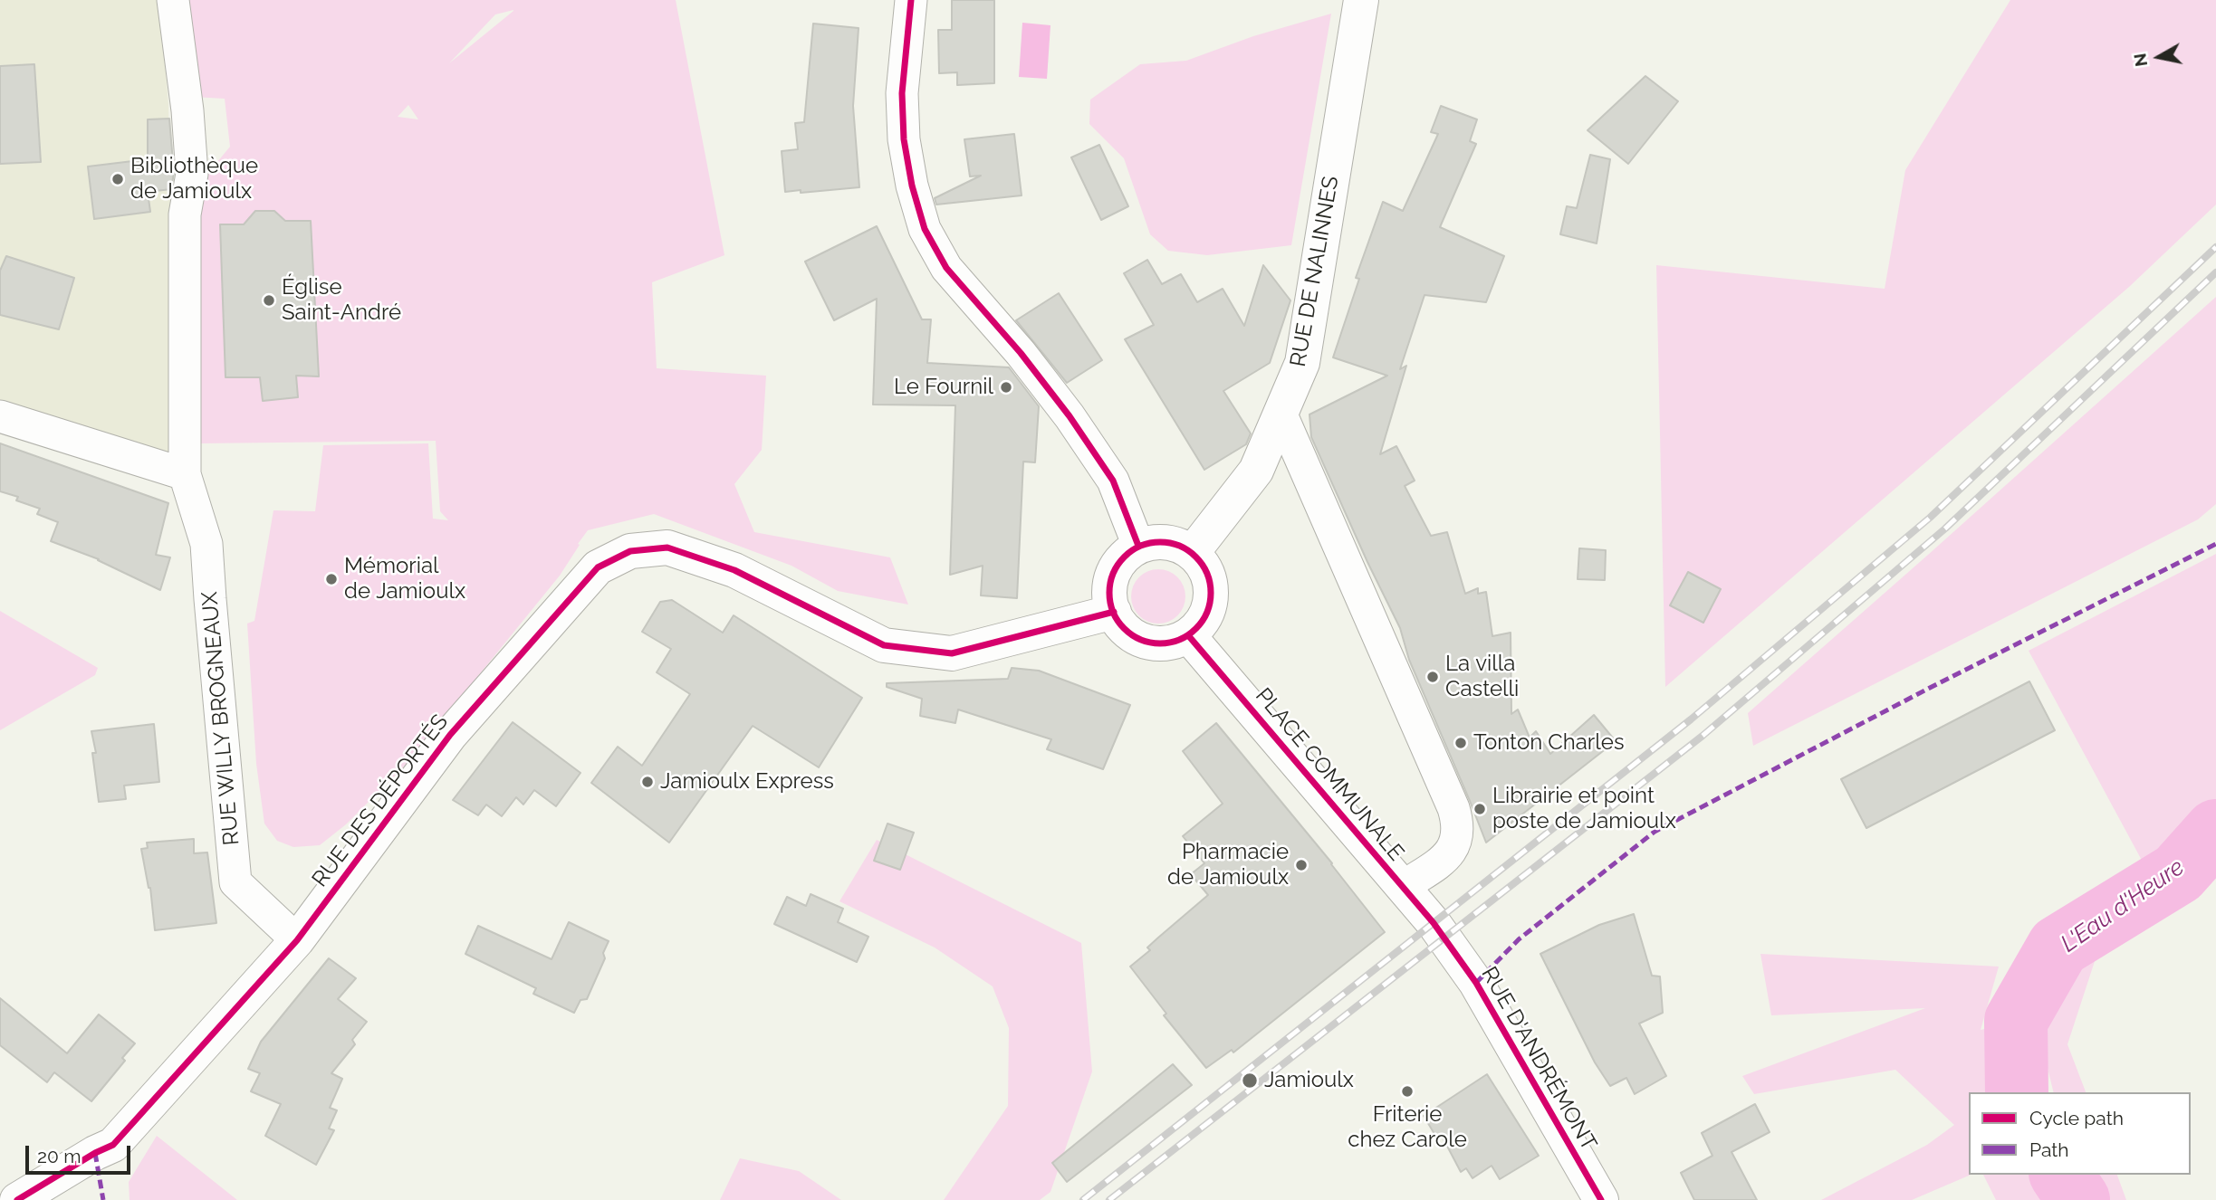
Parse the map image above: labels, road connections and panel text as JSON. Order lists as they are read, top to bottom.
{
  "streets": {
    "street": [
      "RUE DE NALINNES",
      "RUE WILLY BROGNEAUX",
      "PLACE COMMUNALE",
      "RUE DES DÉPORTÉS",
      "RUE D'ANDRÉMONT"
    ]
  },
  "crossings": [
    ["RUE DE NALINNES", "PLACE COMMUNALE"],
    ["RUE DE NALINNES", "RUE DES DÉPORTÉS"],
    ["RUE WILLY BROGNEAUX", "RUE DES DÉPORTÉS"],
    ["PLACE COMMUNALE", "RUE DES DÉPORTÉS"],
    ["PLACE COMMUNALE", "RUE D'ANDRÉMONT"]
  ],
  "water": ["L'Eau d'Heure"],
  "places": [
    "Bibliothèque de Jamioulx",
    "Église Saint-André",
    "Le Fournil",
    "Mémorial de Jamioulx",
    "La villa Castelli",
    "Tonton Charles",
    "Jamioulx Express",
    "Librairie et point poste de Jamioulx",
    "Pharmacie de Jamioulx",
    "Jamioulx",
    "Friterie chez Carole"
  ],
  "legend": ["Cycle path", "Path"],
  "scale_bar": "20 m",
  "north": "left"
}
